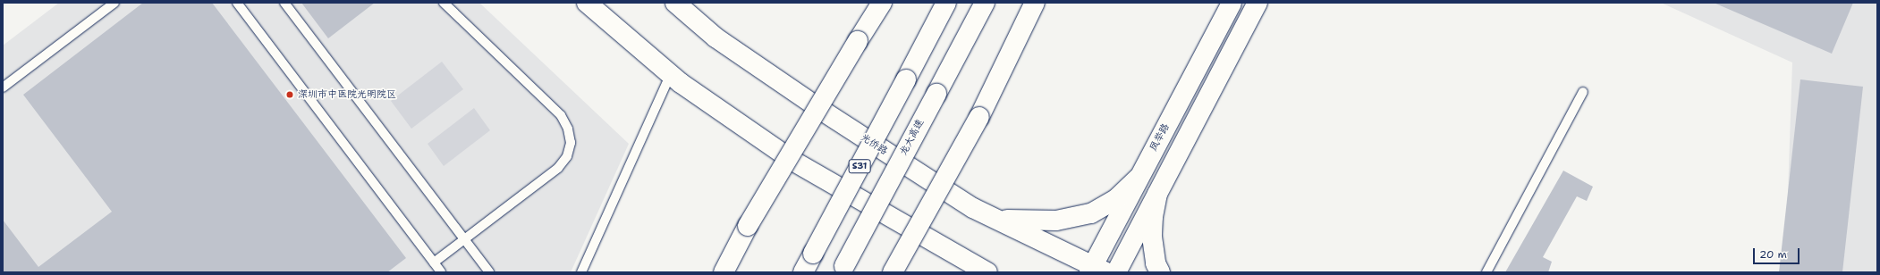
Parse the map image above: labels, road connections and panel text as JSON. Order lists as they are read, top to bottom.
{
  "streets": {
    "main road": [
      "龙大高速",
      "凤举路",
      "光侨路",
      "S31"
    ]
  },
  "crossings": [
    ["凤举路", "光侨路"]
  ],
  "places": ["深圳市中医院光明院区"],
  "scale_bar": "20 m"
}
